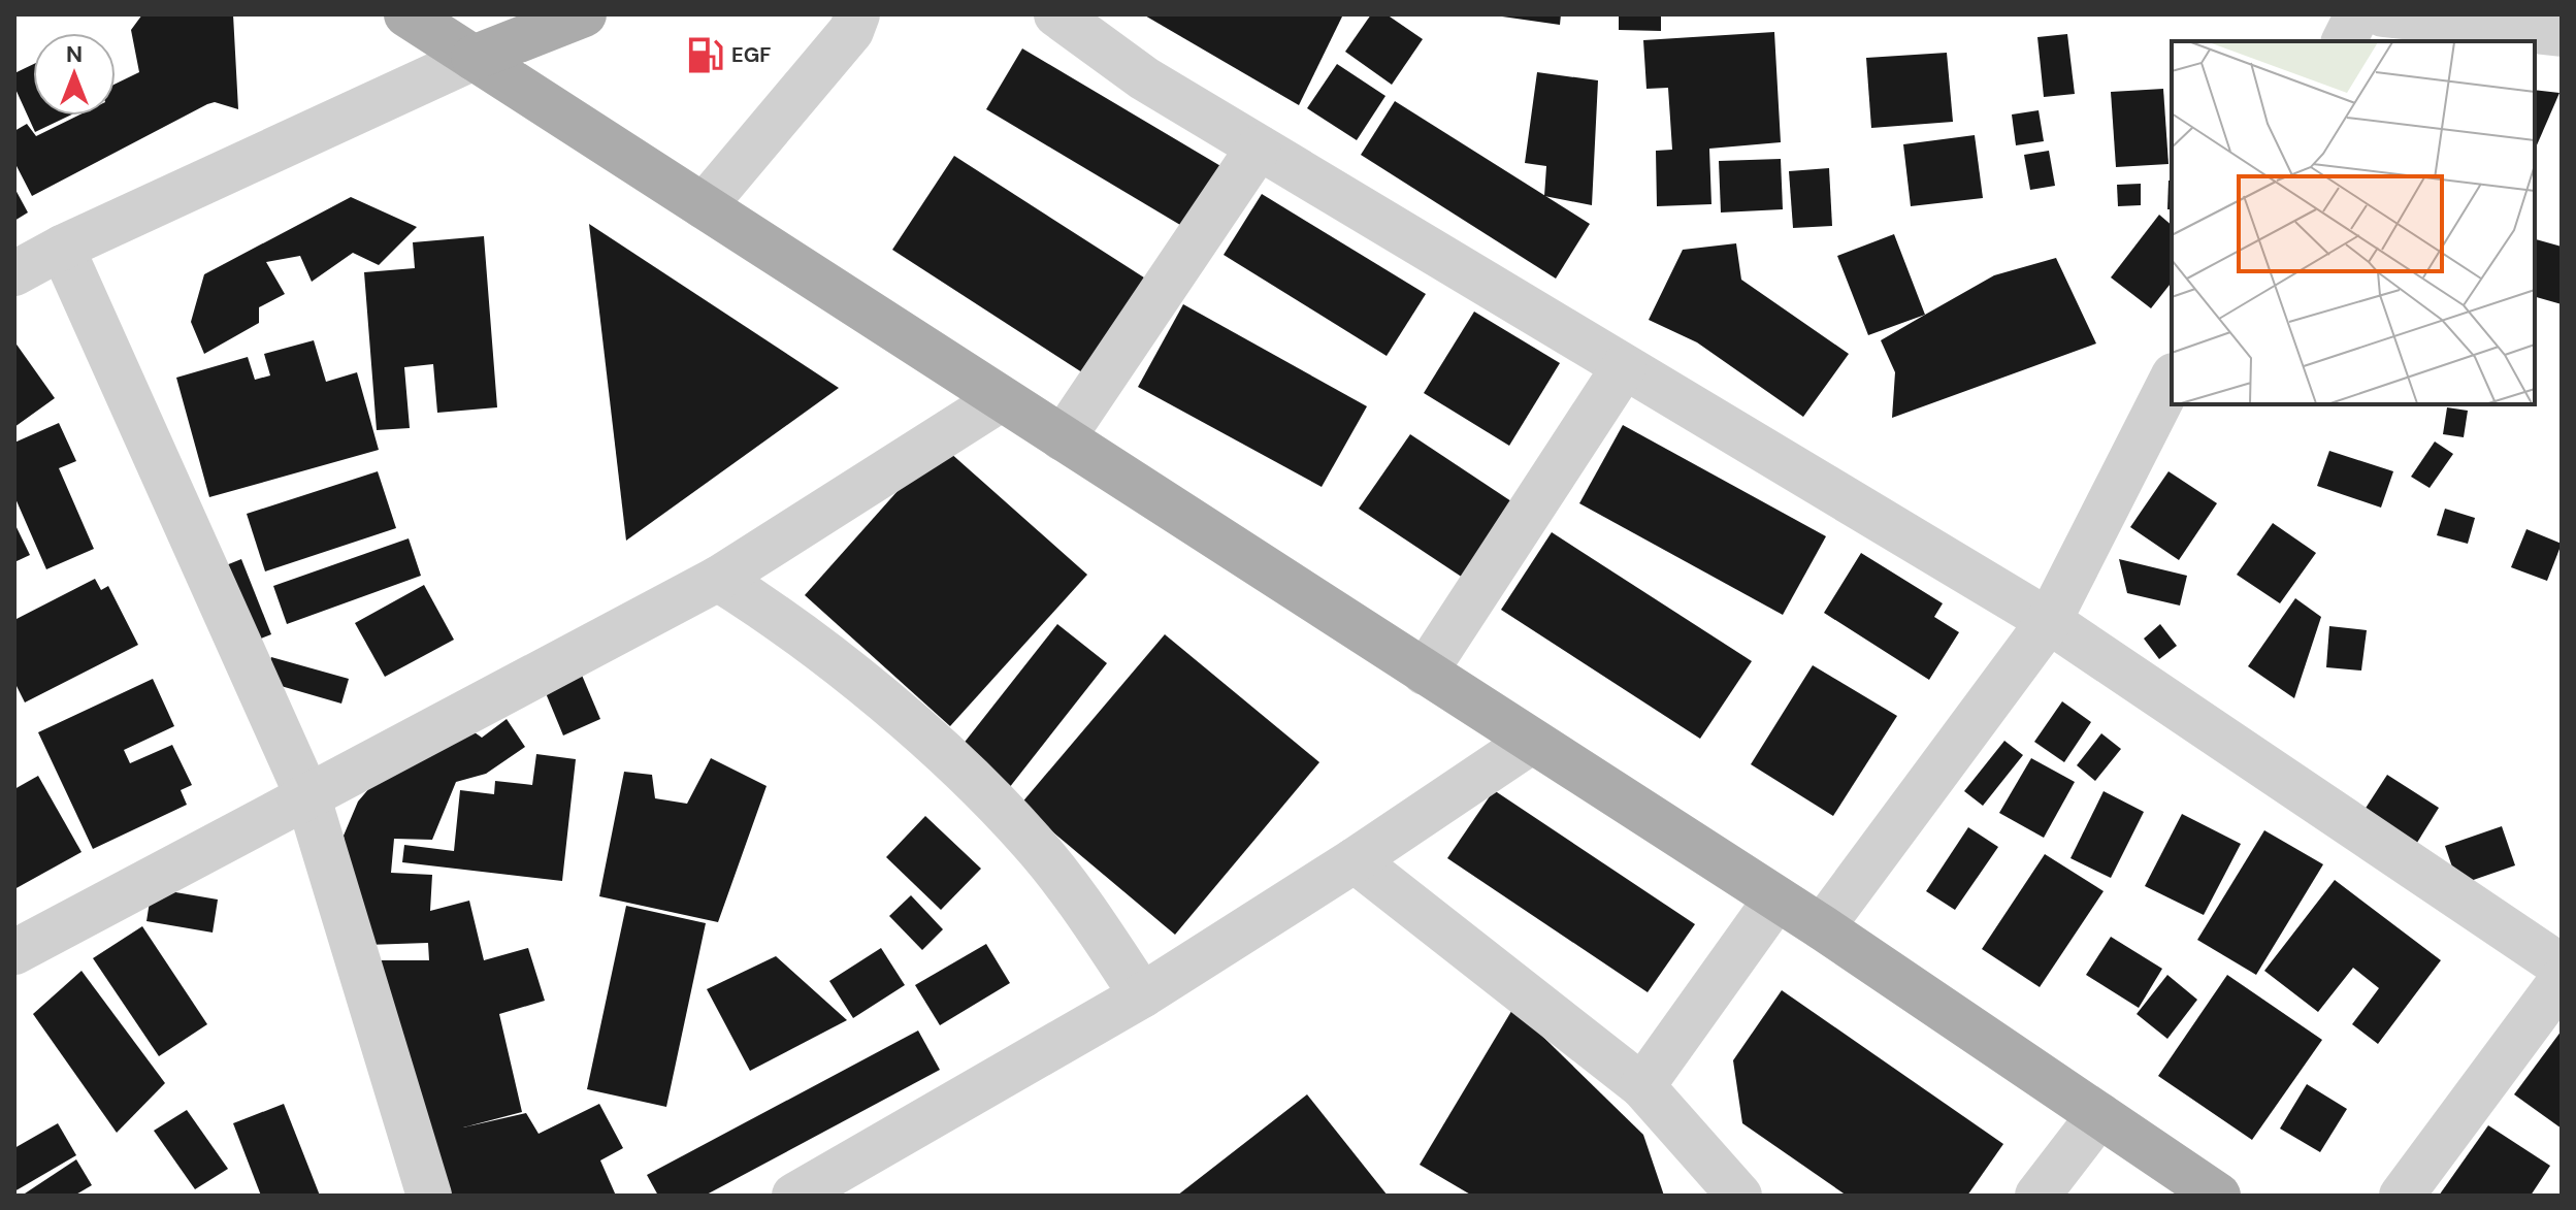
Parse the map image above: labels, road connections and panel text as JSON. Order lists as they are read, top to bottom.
{
  "places": {
    "fuel station": ["EGF"]
  },
  "north": "top"
}
